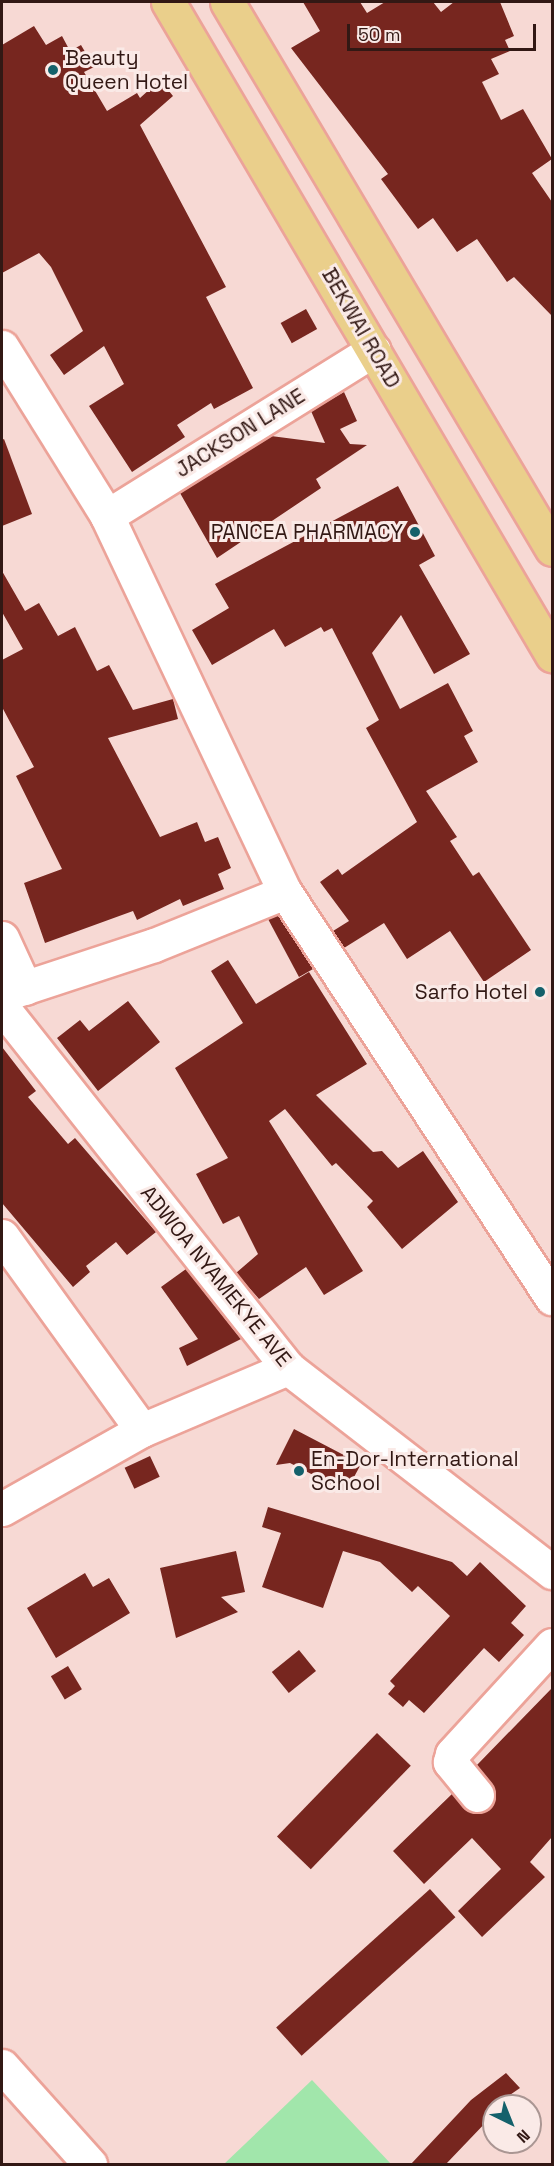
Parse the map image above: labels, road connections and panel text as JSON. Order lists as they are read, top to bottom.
{
  "streets": {
    "highway": ["BEKWAI ROAD"],
    "street": ["JACKSON LANE", "ADWOA NYAMEKYE AVE"]
  },
  "crossings": [
    ["BEKWAI ROAD", "JACKSON LANE"]
  ],
  "places": [
    "Beauty Queen Hotel",
    "PANCEA PHARMACY",
    "Sarfo Hotel",
    "En-Dor-International School"
  ],
  "scale_bar": "50 m",
  "north": "bottom right"
}
